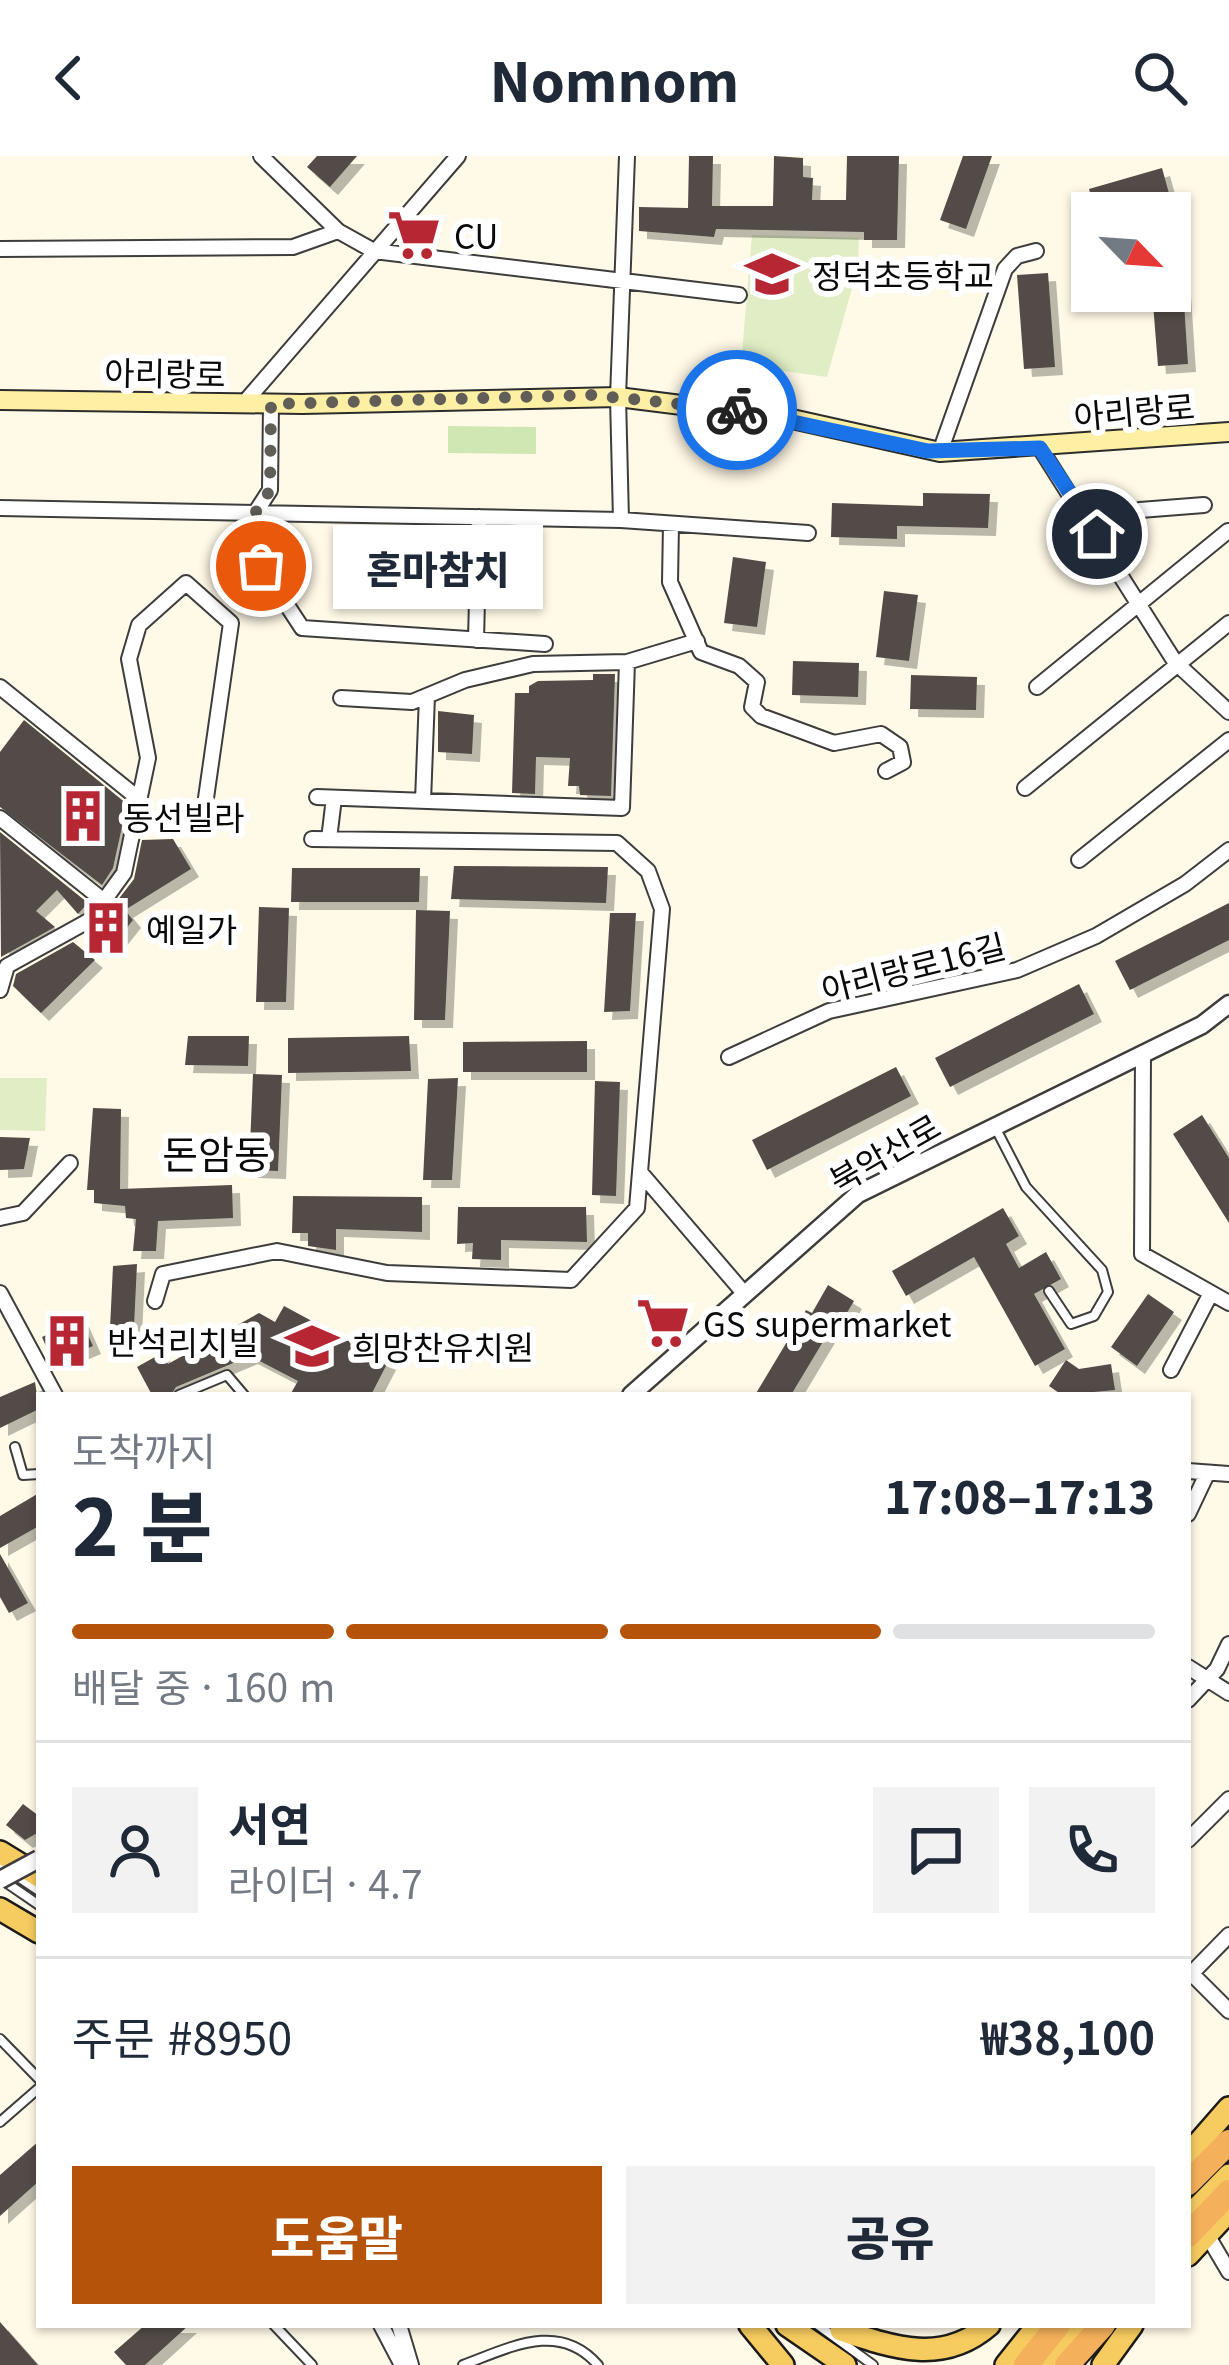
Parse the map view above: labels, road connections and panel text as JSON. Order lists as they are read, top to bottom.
{
  "streets": {
    "main road": ["아리랑로"],
    "street": ["아리랑로16길", "북악산로"]
  },
  "districts": ["돈암동"],
  "places": {
    "supermarket": ["CU", "GS supermarket"],
    "school or university": ["정덕초등학교", "희망찬유치원"],
    "other": ["혼마참치"],
    "building": ["동선빌라", "예일가", "반석리치빌"]
  },
  "north": "bottom right",
  "page": {
    "header": "Nomnom",
    "bubble": "혼마참치",
    "heading": ["2 분", "도착까지", "17:08–17:13"],
    "panel": [
      "서연",
      "라이더 · 4.7",
      "주문 #8950",
      "₩38,100"
    ],
    "bar": "배달 중 · 160 m",
    "buttons": ["도움말", "공유"]
  }
}
